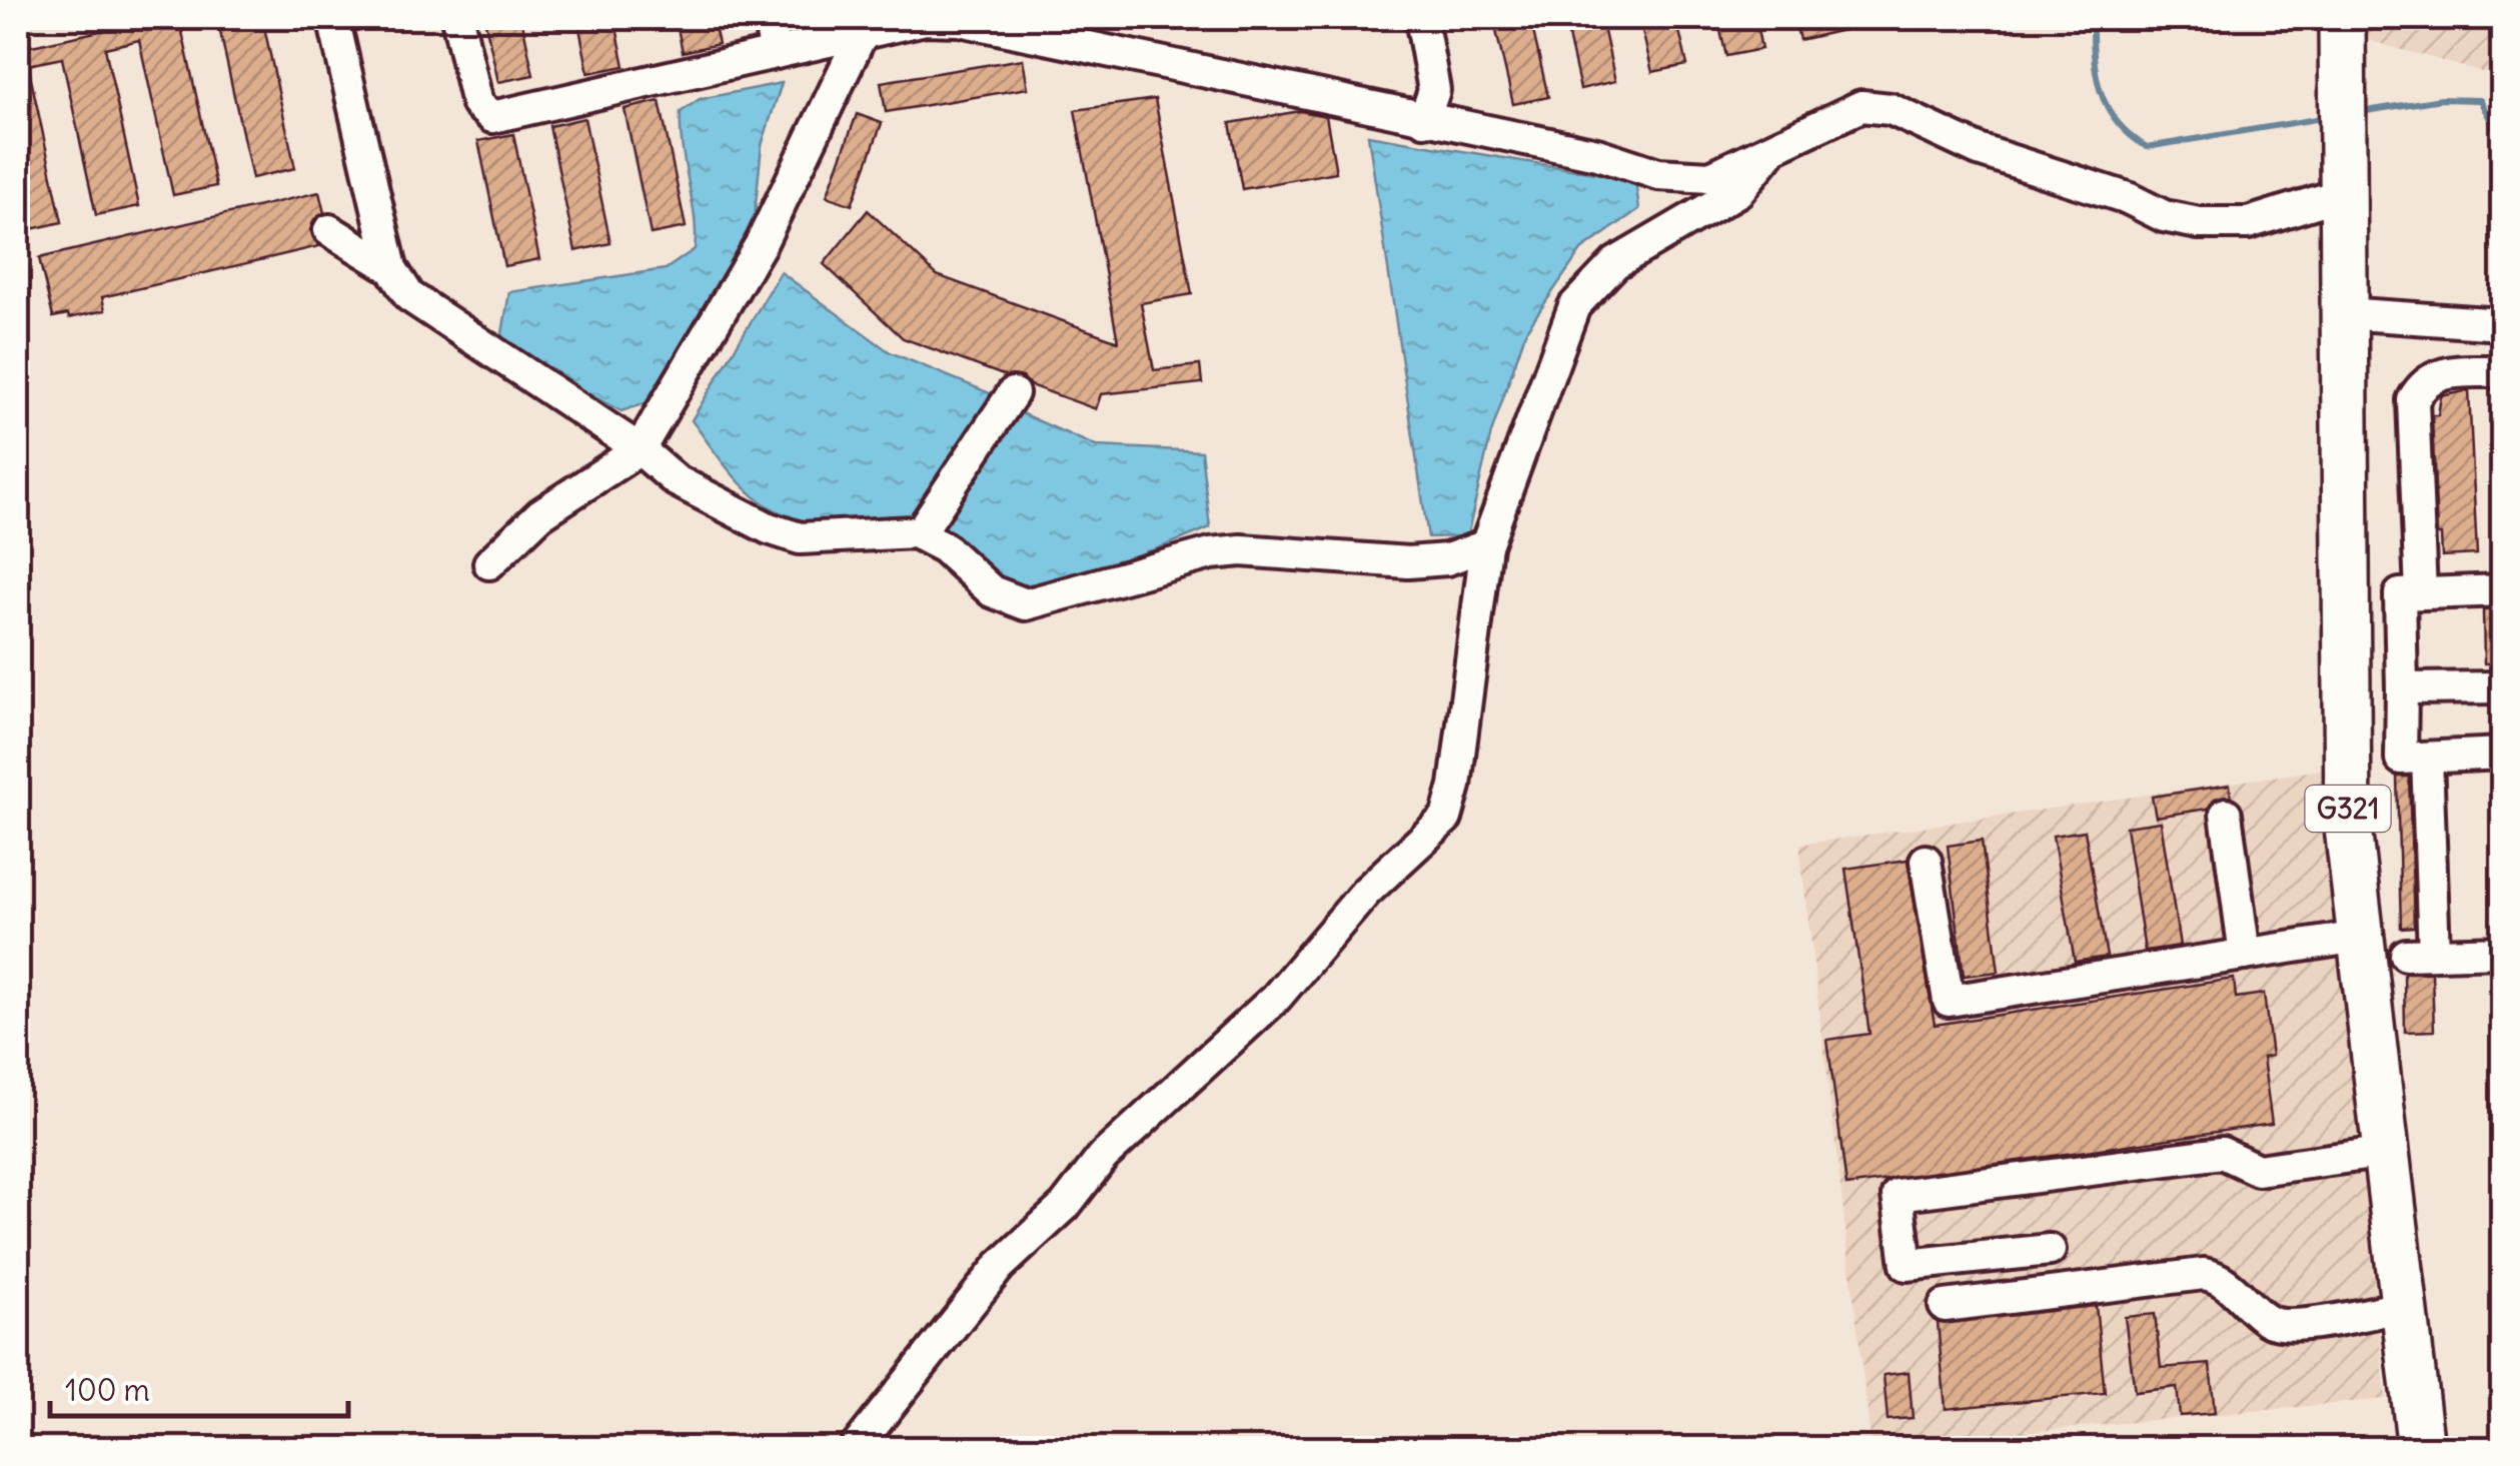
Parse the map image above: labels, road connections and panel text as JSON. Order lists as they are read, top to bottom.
{
  "streets": {
    "highway": ["G321"]
  },
  "scale_bar": "100 m"
}
